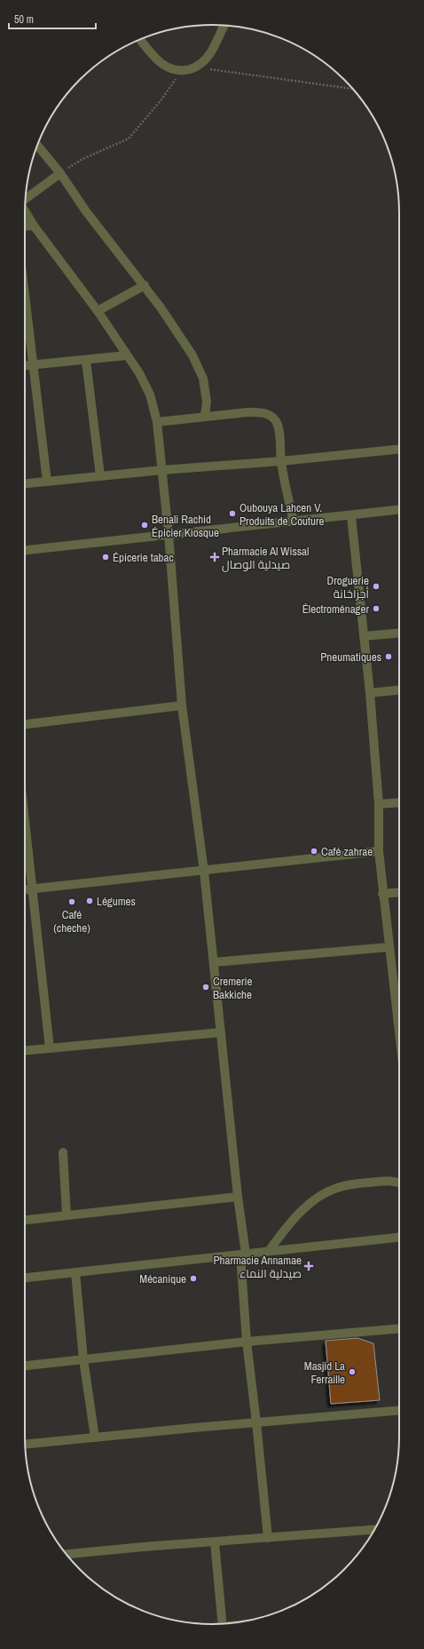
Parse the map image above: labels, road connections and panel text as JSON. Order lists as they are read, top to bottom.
{
  "places": {
    "other": [
      "Oubouya Lahcen V. Produits de Couture",
      "Benali Rachid Épicier Kiosque",
      "Épicerie tabac",
      "Droguerie أجزاخانة",
      "Électroménager",
      "Pneumatiques",
      "Café zahrae",
      "Légumes",
      "Café (cheche)",
      "Cremerie Bakkiche",
      "Mécanique",
      "Masjid La Ferraille"
    ],
    "health": ["Pharmacie Al Wissal صيدلية الوصال", "Pharmacie Annamae صيدلية النماء"]
  },
  "scale_bar": "50 m"
}
